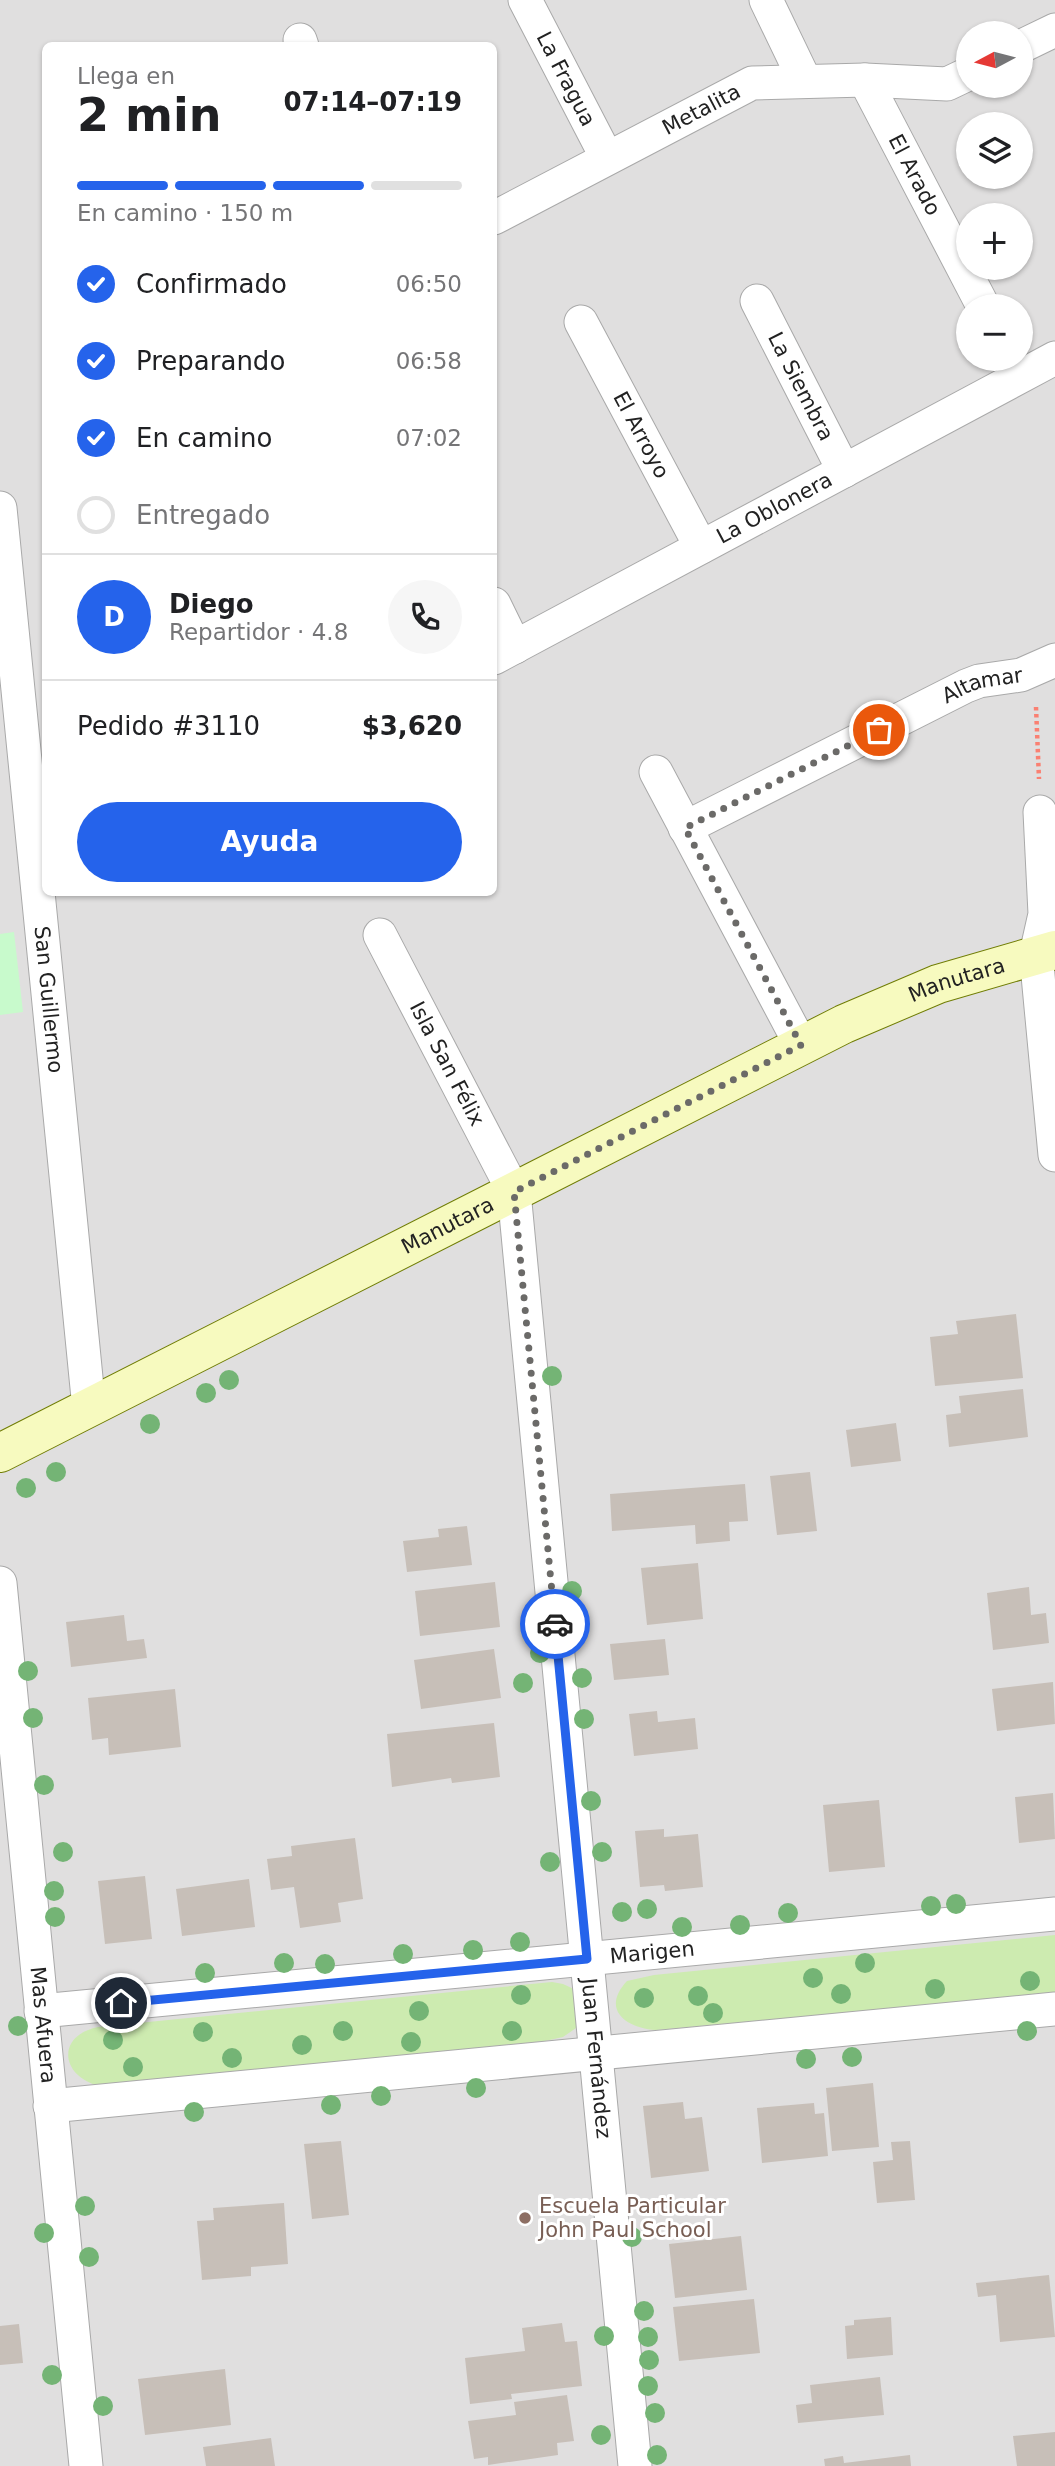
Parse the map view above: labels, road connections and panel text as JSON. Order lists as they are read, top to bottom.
{
  "streets": {
    "main road": ["Manutara"],
    "street": [
      "La Fragua",
      "Metalita",
      "El Arado",
      "La Siembra",
      "El Arroyo",
      "La Oblonera",
      "Altamar",
      "San Guillermo",
      "Isla San Félix",
      "Marigen",
      "Mas Afuera",
      "Juan Fernández"
    ]
  },
  "crossings": [
    ["La Fragua", "Metalita"],
    ["Metalita", "El Arado"],
    ["La Siembra", "La Oblonera"],
    ["El Arroyo", "La Oblonera"],
    ["Manutara", "San Guillermo"],
    ["Manutara", "Isla San Félix"],
    ["Manutara", "Juan Fernández"],
    ["Isla San Félix", "Juan Fernández"],
    ["Marigen", "Mas Afuera"],
    ["Marigen", "Juan Fernández"]
  ],
  "places": ["Escuela Particular John Paul School"],
  "north": "left",
  "page": {
    "map_buttons": ["+", "−"],
    "heading": ["2 min", "Llega en", "07:14–07:19"],
    "panel": [
      "Diego",
      "Repartidor · 4.8",
      "Pedido #3110",
      "$3,620"
    ],
    "bar": "En camino · 150 m",
    "list": [
      ["Confirmado", "06:50"],
      ["Preparando", "06:58"],
      ["En camino", "07:02"],
      "Entregado"
    ],
    "round": "D",
    "buttons": "Ayuda"
  }
}
